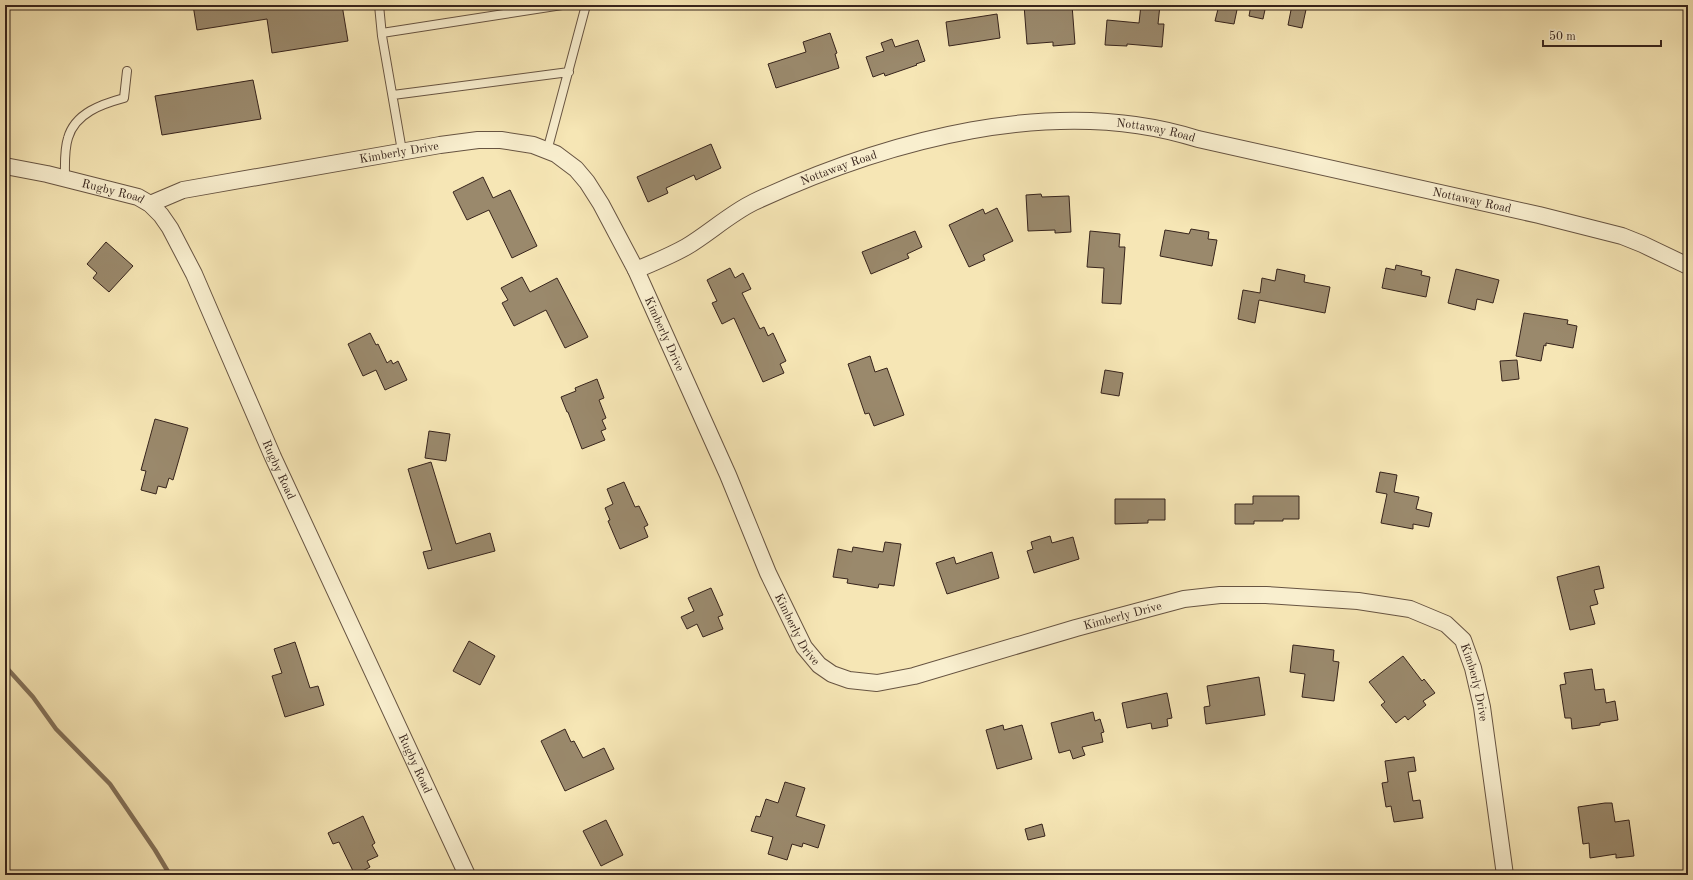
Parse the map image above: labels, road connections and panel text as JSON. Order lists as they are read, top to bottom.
{
  "streets": {
    "street": ["Nottaway Road", "Kimberly Drive", "Rugby Road"]
  },
  "crossings": [
    ["Nottaway Road", "Kimberly Drive"],
    ["Kimberly Drive", "Rugby Road"]
  ],
  "scale_bar": "50 m"
}
